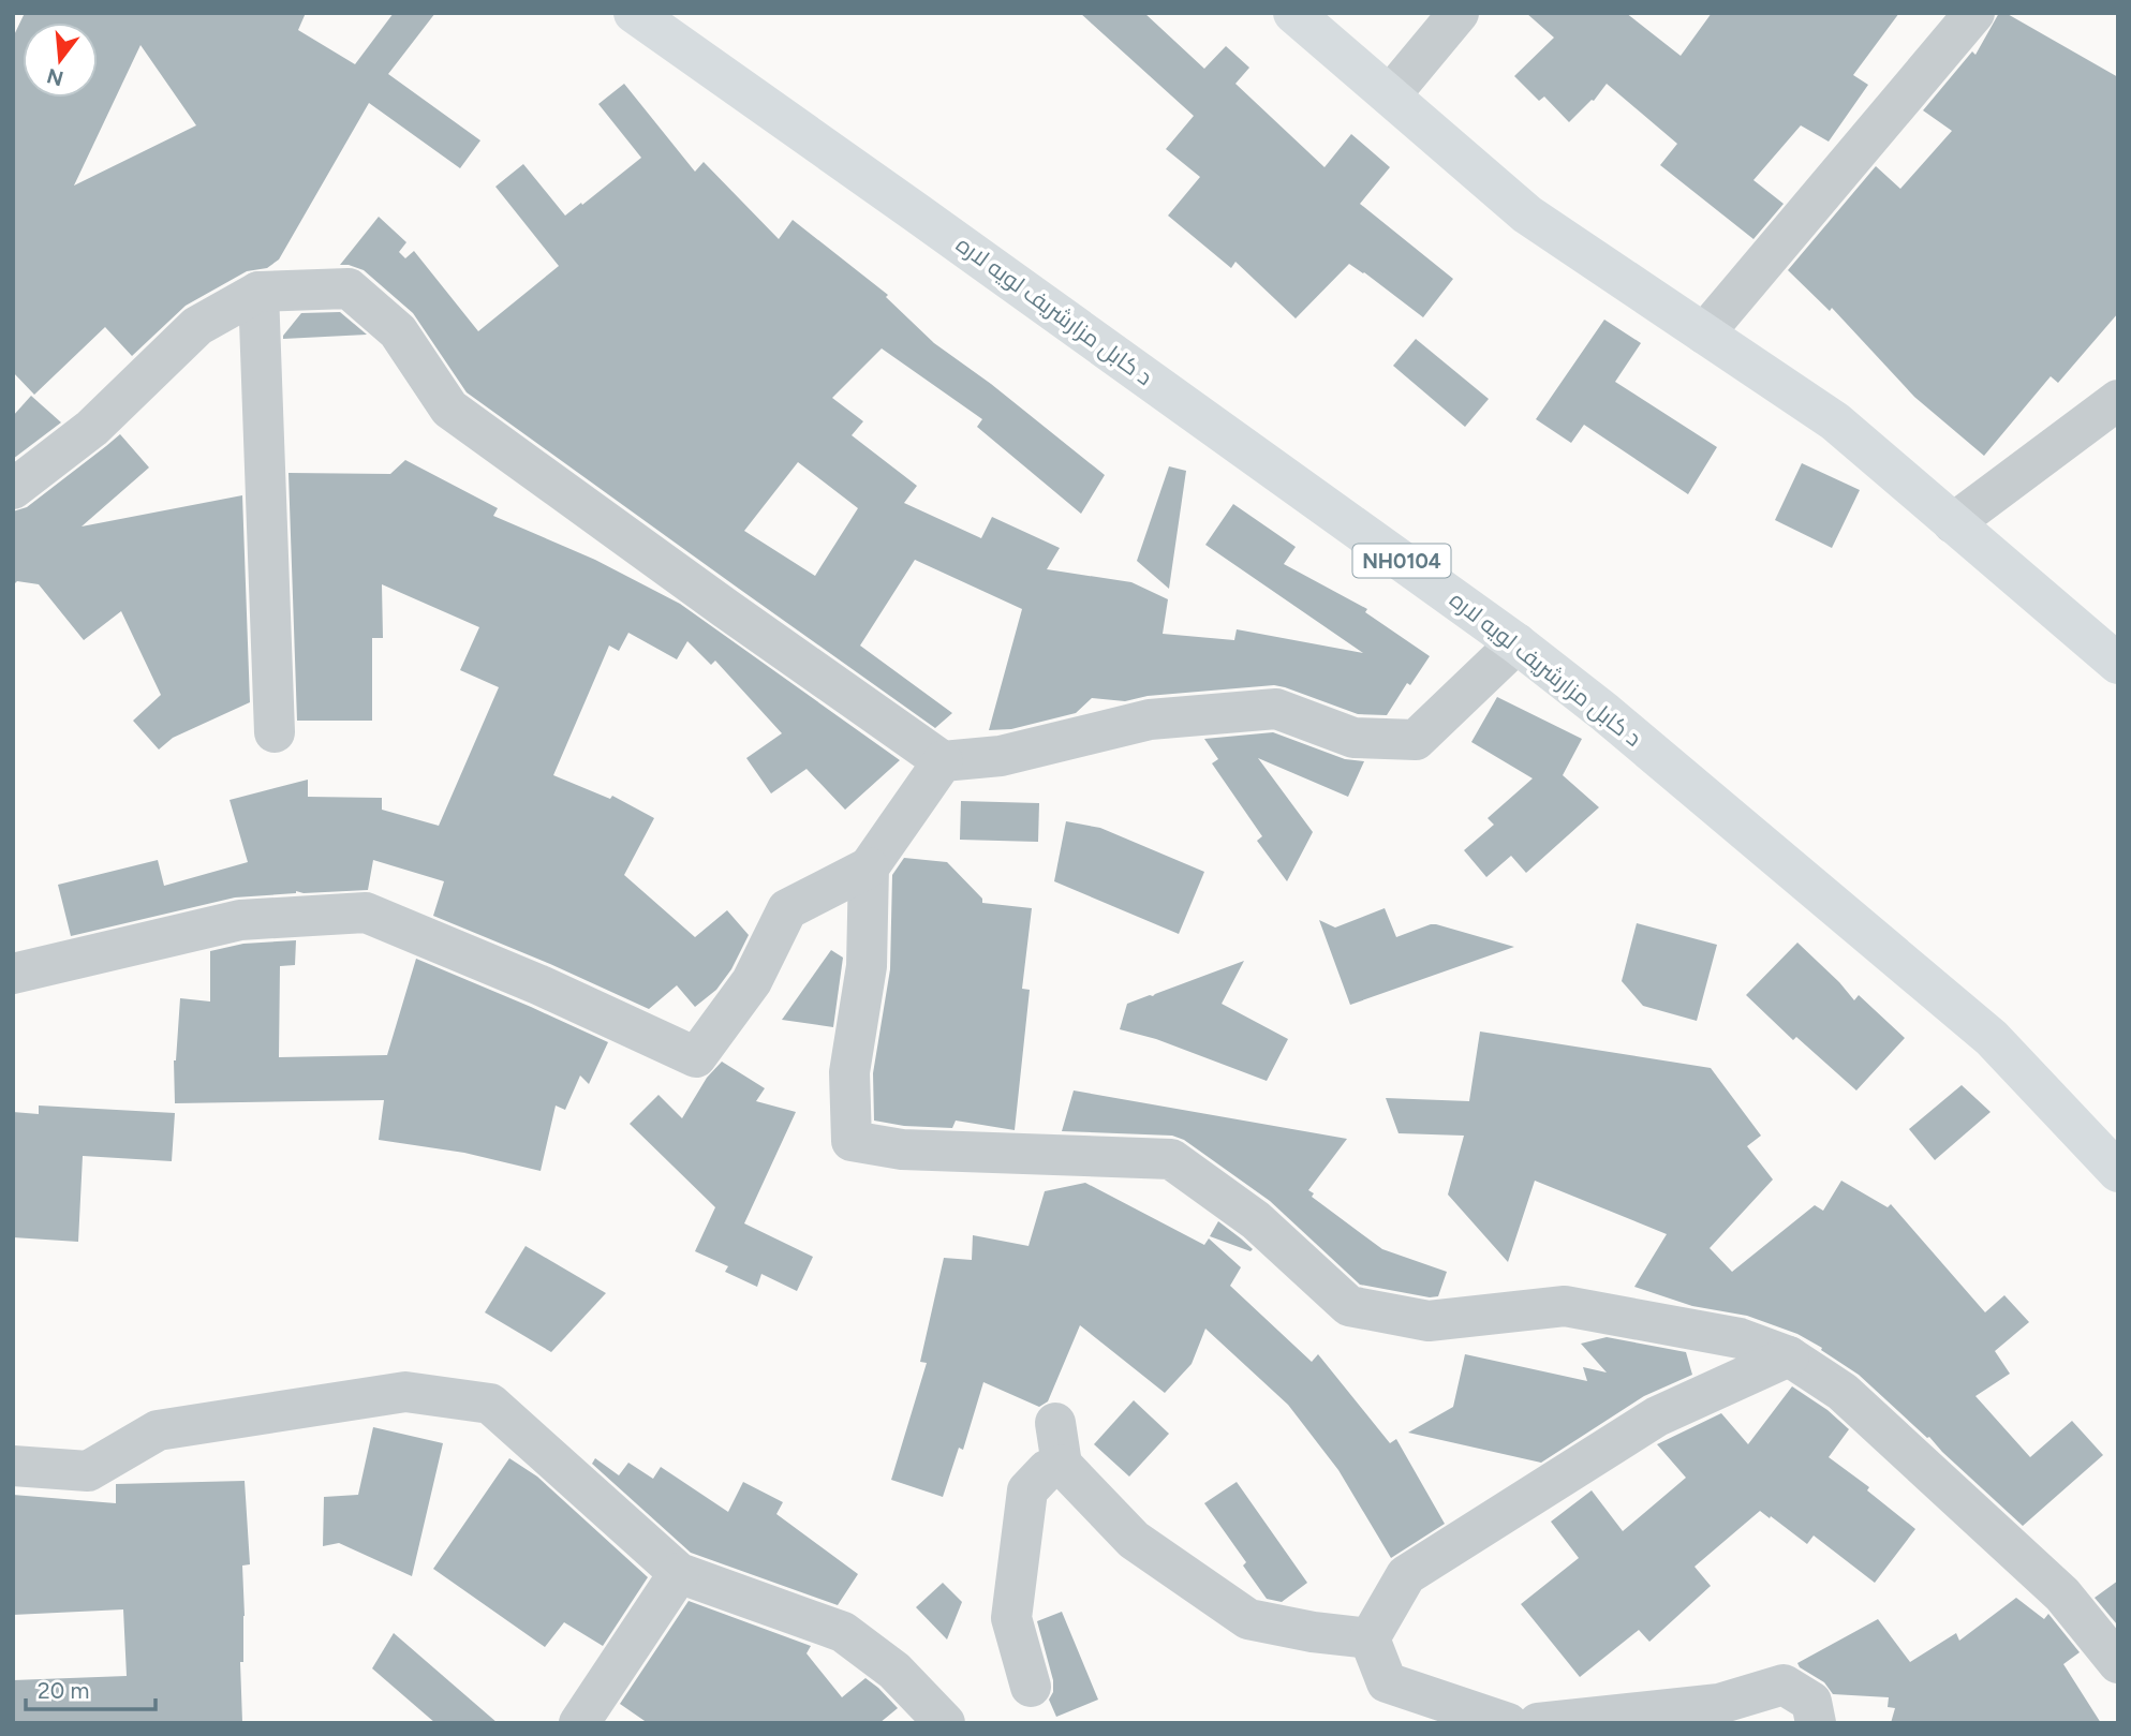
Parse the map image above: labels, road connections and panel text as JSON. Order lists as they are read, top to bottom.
{
  "streets": {
    "highway": ["د کابل مزارشریف لویه لاره", "NH0104"]
  },
  "scale_bar": "20 m",
  "north": "bottom"
}
